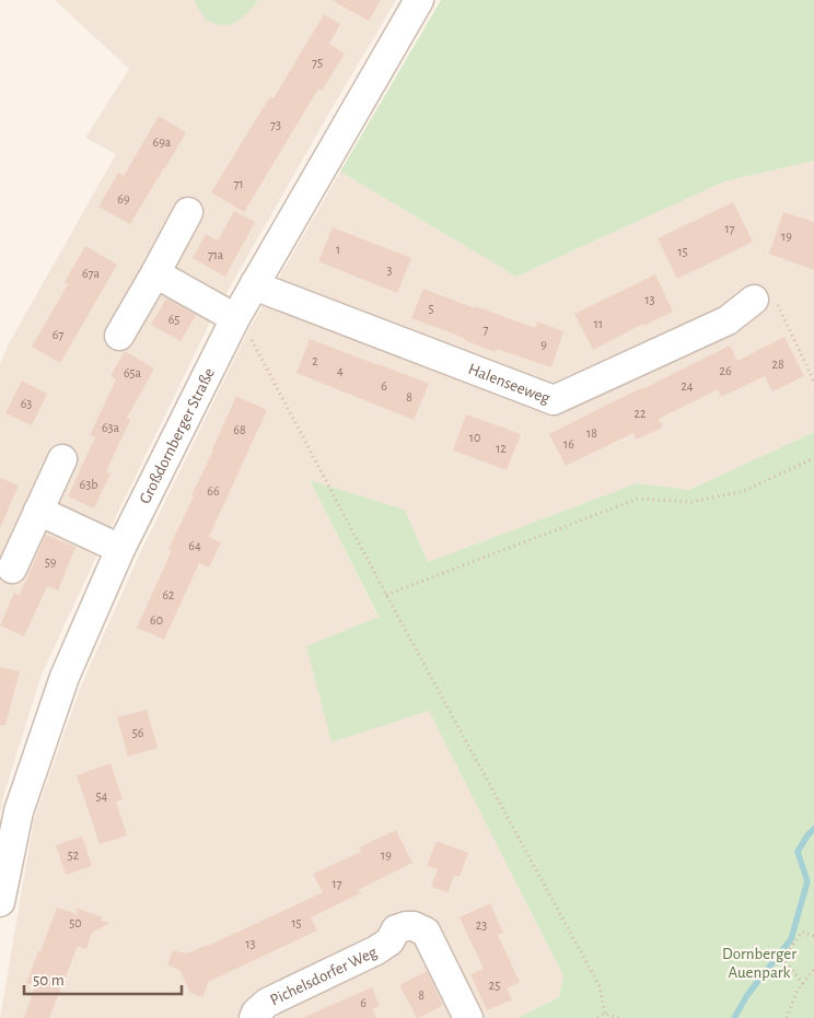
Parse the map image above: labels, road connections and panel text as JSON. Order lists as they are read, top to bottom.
{
  "streets": {
    "street": ["Halenseeweg", "Großdornberger Straße", "Pichelsdorfer Weg"]
  },
  "crossings": [
    ["Halenseeweg", "Großdornberger Straße"]
  ],
  "parks": ["Dornberger Auenpark"],
  "house_numbers": [
    "75",
    "73",
    "69a",
    "71",
    "69",
    "17",
    "19",
    "1",
    "15",
    "71a",
    "3",
    "67a",
    "13",
    "5",
    "65",
    "11",
    "7",
    "67",
    "9",
    "2",
    "28",
    "4",
    "26",
    "65a",
    "6",
    "24",
    "8",
    "63",
    "22",
    "63a",
    "68",
    "18",
    "10",
    "16",
    "12",
    "63b",
    "66",
    "64",
    "59",
    "62",
    "60",
    "56",
    "54",
    "52",
    "19",
    "17",
    "50",
    "15",
    "23",
    "13",
    "25",
    "8",
    "6"
  ],
  "scale_bar": "50 m"
}
